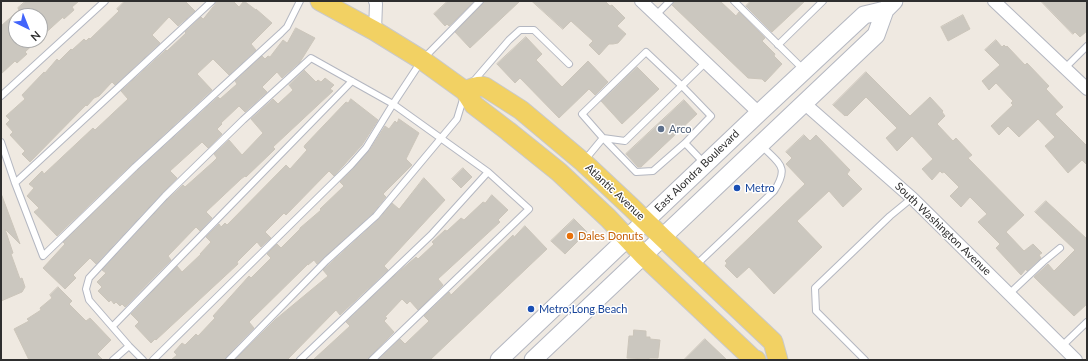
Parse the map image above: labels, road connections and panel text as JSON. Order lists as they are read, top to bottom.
{
  "streets": {
    "main road": ["East Alondra Boulevard", "Atlantic Avenue"],
    "street": ["South Washington Avenue"]
  },
  "crossings": [
    ["East Alondra Boulevard", "Atlantic Avenue"],
    ["East Alondra Boulevard", "South Washington Avenue"]
  ],
  "places": [
    "Arco",
    "Metro",
    "Dales Donuts",
    "Metro;Long Beach"
  ],
  "north": "bottom right"
}
